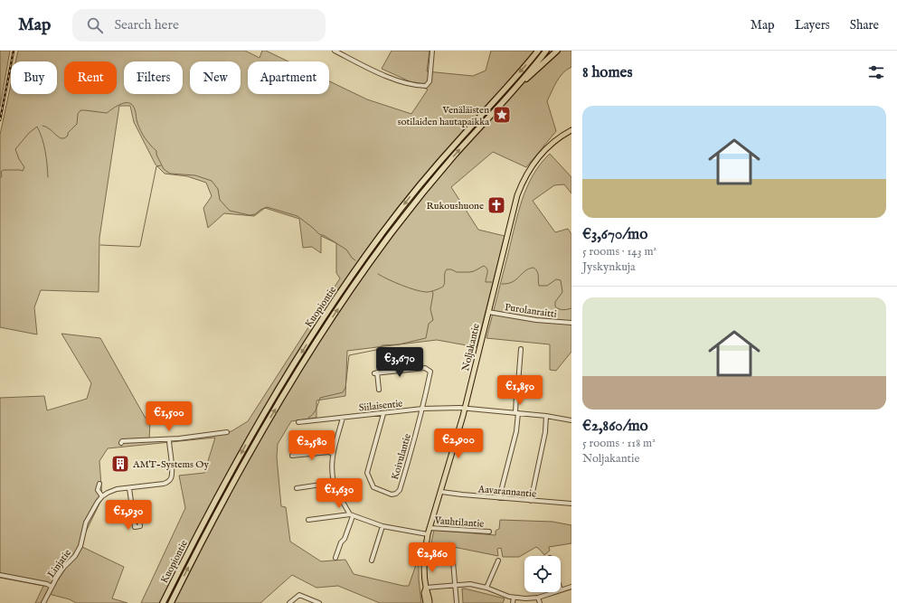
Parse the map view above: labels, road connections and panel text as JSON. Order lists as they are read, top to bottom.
{
  "streets": {
    "highway": ["Kuopiontie"],
    "main road": ["Noljakantie"],
    "street": [
      "Purolanraitti",
      "Siilaisentie",
      "Koivulantie",
      "Aavarannantie",
      "Vauhtilantie",
      "Linjatie"
    ]
  },
  "crossings": [
    ["Purolanraitti", "Noljakantie"],
    ["Noljakantie", "Siilaisentie"],
    ["Noljakantie", "Aavarannantie"],
    ["Noljakantie", "Vauhtilantie"],
    ["Siilaisentie", "Koivulantie"]
  ],
  "places": {
    "place": ["Venäläisten sotilaiden hautapaikka"],
    "church": ["Rukoushuone"],
    "building": ["AMT-Systems Oy"]
  },
  "page": {
    "header": "Map",
    "search": "Search here",
    "nav": ["Map", "Layers", "Share"],
    "heading": "8 homes",
    "chip": [
      "Buy",
      "Rent",
      "Filters",
      "New",
      "Apartment"
    ],
    "list": [
      {
        "name": "€3,670/mo",
        "note": "5 rooms · 143 m² · Jyskynkuja"
      },
      {
        "name": "€2,860/mo",
        "note": "5 rooms · 118 m² · Noljakantie"
      }
    ],
    "price": [
      "€3,670",
      "€1,850",
      "€1,500",
      "€2,900",
      "€2,580",
      "€1,630",
      "€1,930",
      "€2,860"
    ]
  }
}
